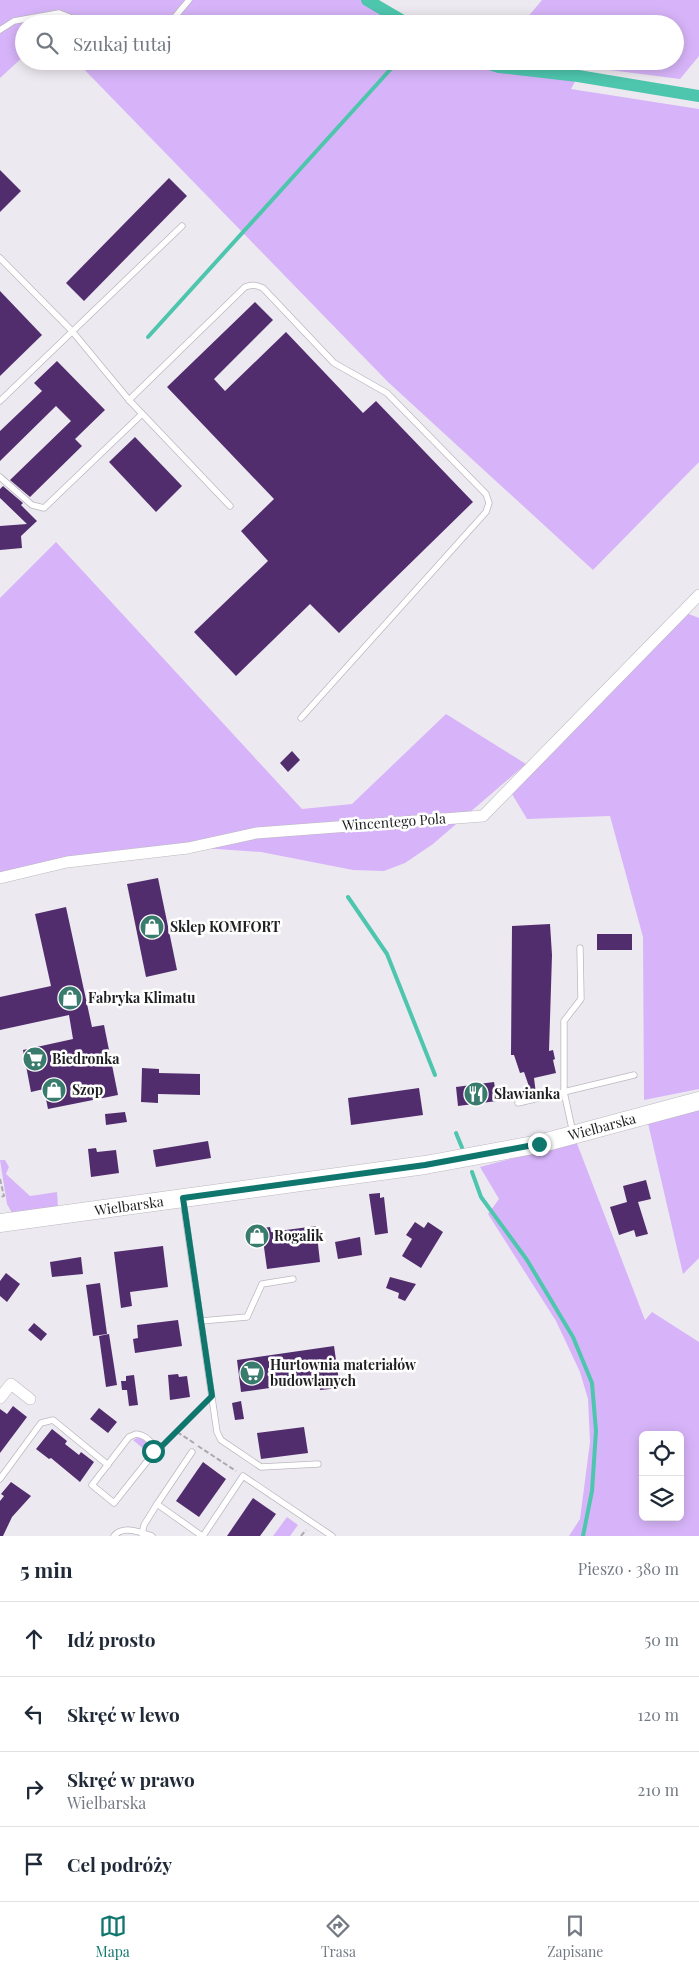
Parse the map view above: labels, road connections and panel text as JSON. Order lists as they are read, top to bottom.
{
  "streets": {
    "main road": ["Wielbarska"],
    "street": ["Wincentego Pola"]
  },
  "places": {
    "shop": [
      "Sklep KOMFORT",
      "Fabryka Klimatu",
      "Szop",
      "Rogalik"
    ],
    "supermarket": ["Biedronka", "Hurtownia materiałów budowlanych"],
    "restaurant": ["Sławianka"]
  },
  "page": {
    "search": "Szukaj tutaj",
    "heading": ["5 min", "Pieszo · 380 m"],
    "list": [
      ["Idź prosto", "50 m"],
      ["Skręć w lewo", "120 m"],
      ["Skręć w prawo", "Wielbarska", "210 m"],
      "Cel podróży"
    ],
    "nav": ["Mapa", "Trasa", "Zapisane"]
  }
}
